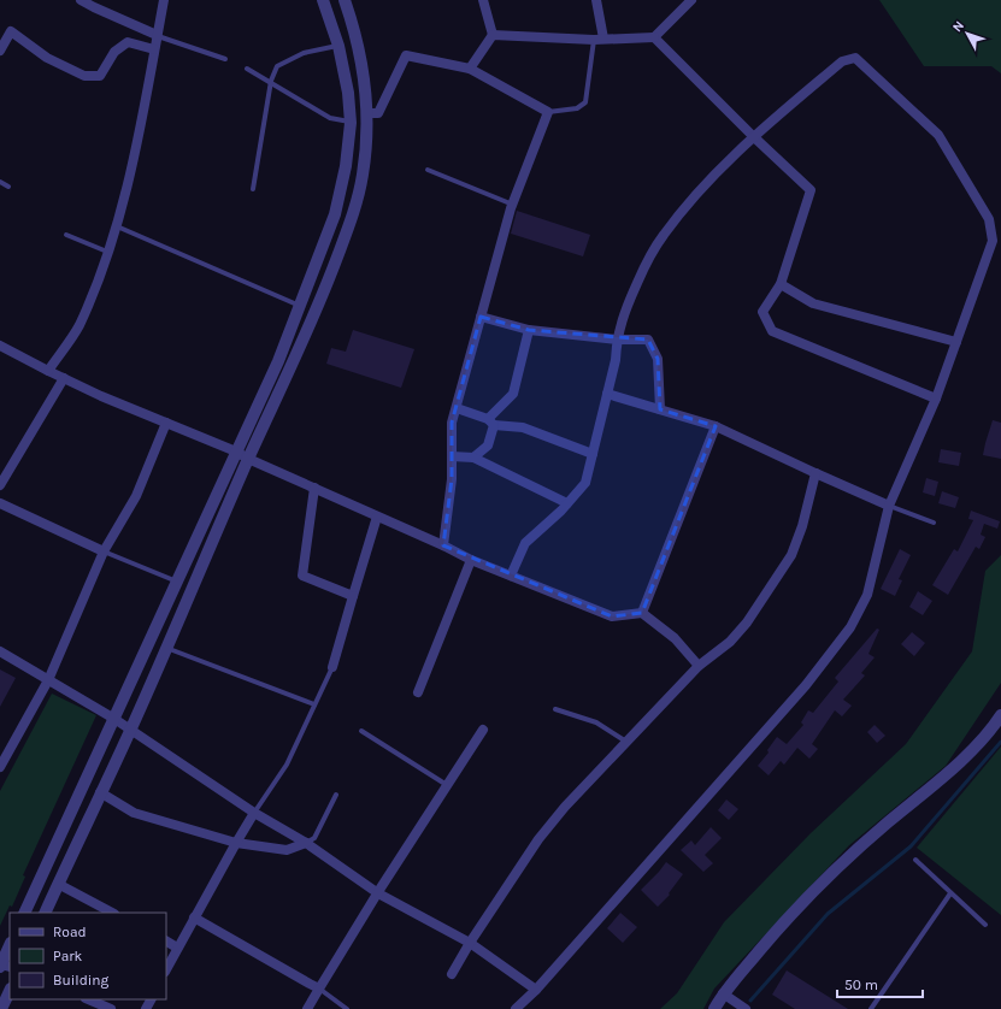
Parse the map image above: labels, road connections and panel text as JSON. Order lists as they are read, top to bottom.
{
  "legend": ["Road", "Park", "Building"],
  "scale_bar": "50 m",
  "north": "top left"
}
